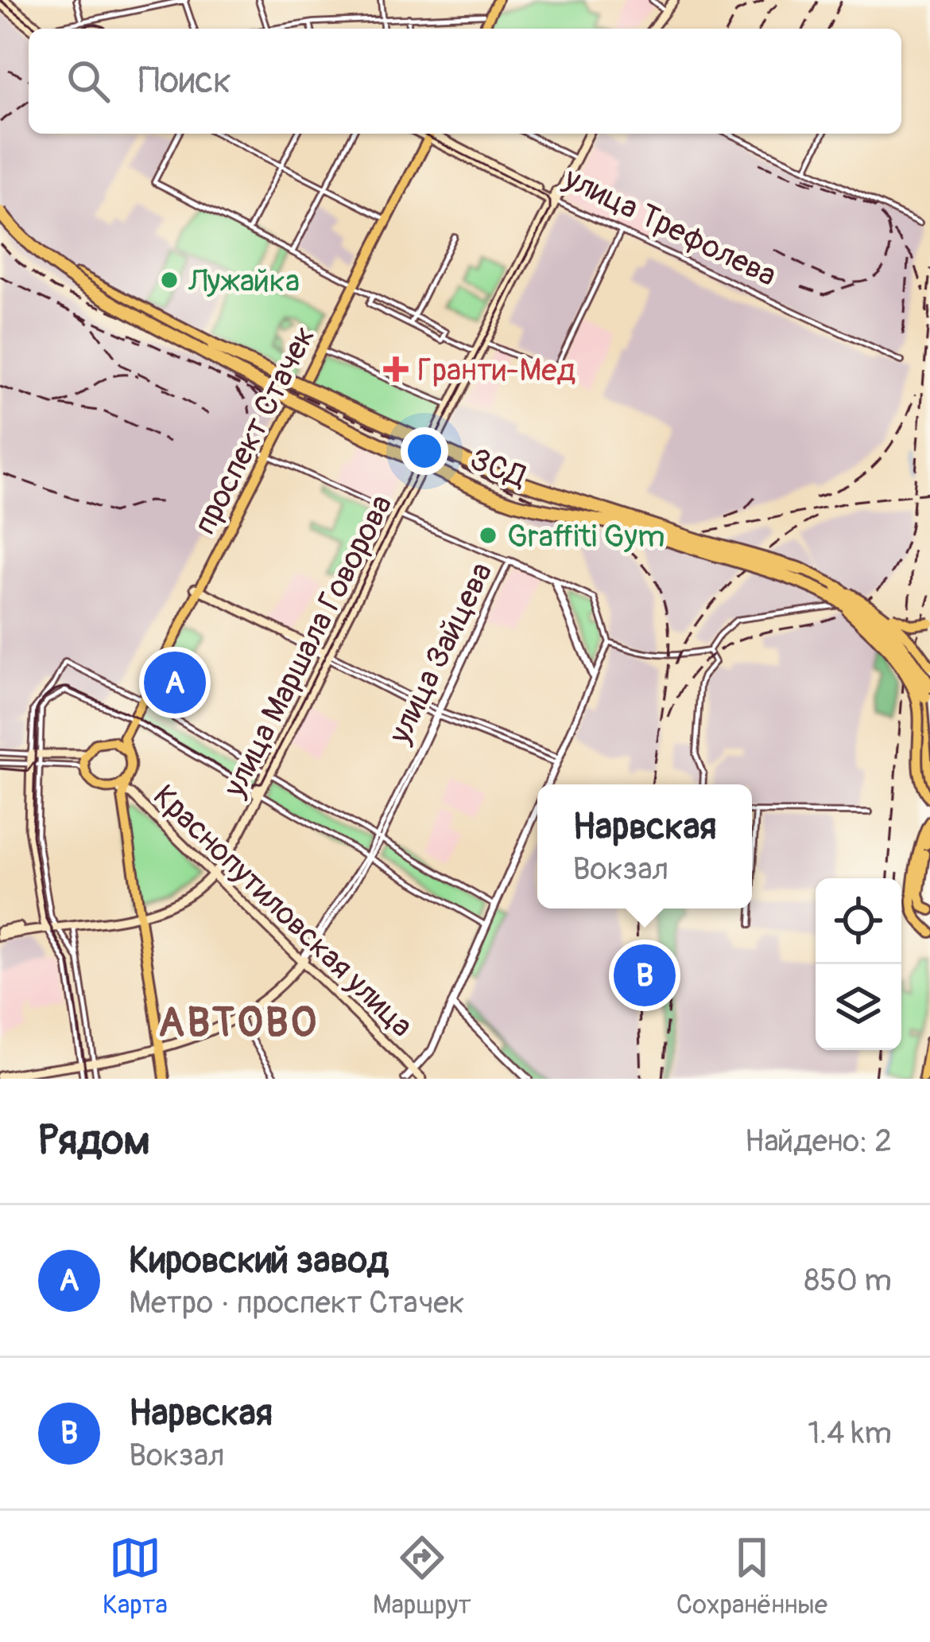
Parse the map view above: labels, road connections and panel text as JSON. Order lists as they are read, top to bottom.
{
  "streets": {
    "highway": ["ЗСД"],
    "main road": [
      "улица Трефолева",
      "проспект Стачек",
      "улица Маршала Говорова",
      "улица Зайцева",
      "Краснопутиловская улица"
    ]
  },
  "crossings": [
    ["улица Трефолева", "улица Маршала Говорова"],
    ["проспект Стачек", "Краснопутиловская улица"],
    ["улица Маршала Говорова", "Краснопутиловская улица"],
    ["улица Зайцева", "Краснопутиловская улица"]
  ],
  "districts": ["АВТОВО"],
  "places": {
    "other": ["Лужайка", "Graffiti Gym"],
    "health": ["Гранти-Мед"]
  },
  "page": {
    "search": "Поиск",
    "pins": ["A", "B"],
    "popup": ["Нарвская", "Вокзал"],
    "heading": ["Рядом", "Найдено: 2"],
    "list": [
      {
        "mark": "A",
        "name": "Кировский завод",
        "note": "Метро · проспект Стачек",
        "value": "850 m"
      },
      {
        "mark": "B",
        "name": "Нарвская",
        "note": "Вокзал",
        "value": "1.4 km"
      }
    ],
    "nav": ["Карта", "Маршрут", "Сохранённые"]
  }
}
